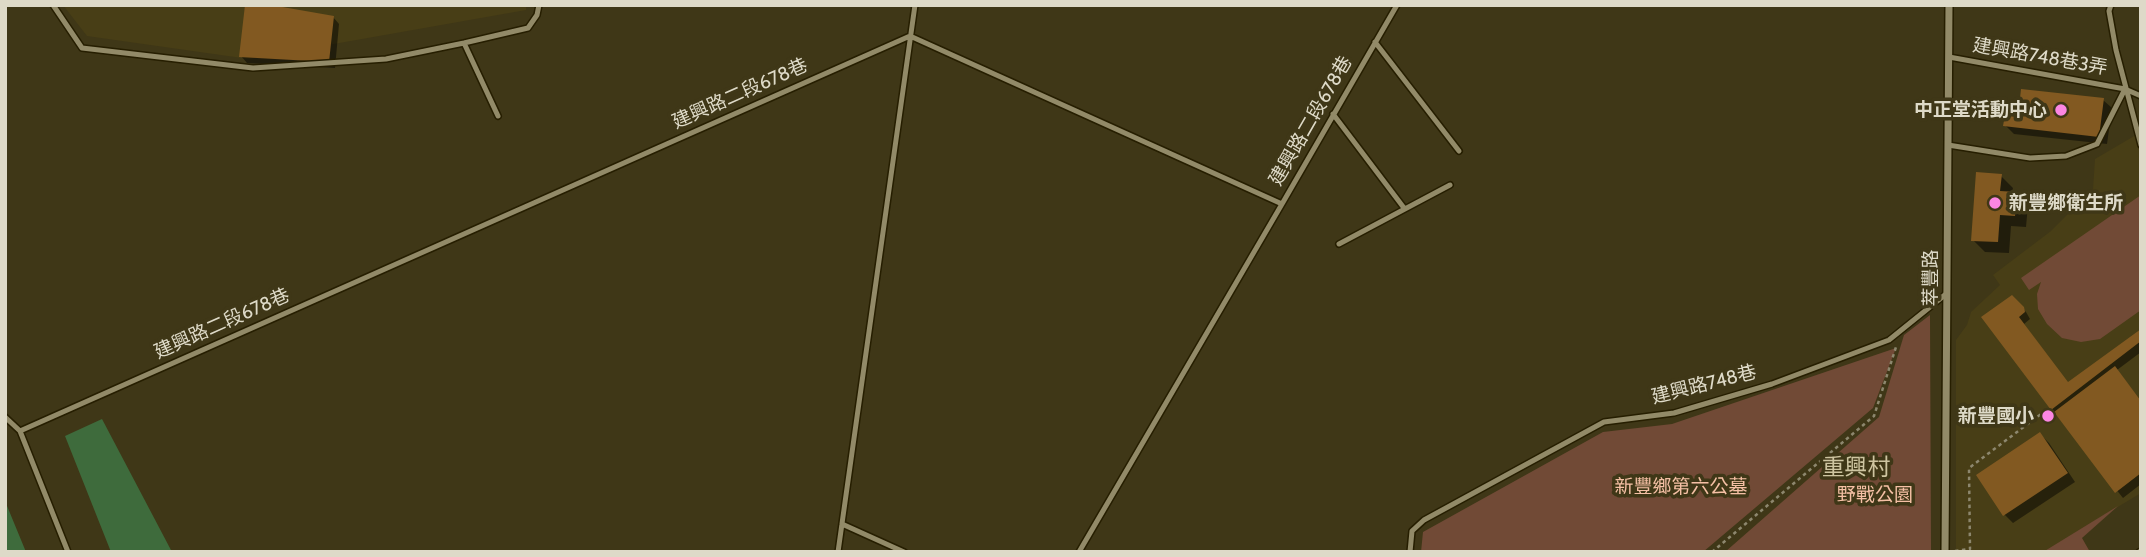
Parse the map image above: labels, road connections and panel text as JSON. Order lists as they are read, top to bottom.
{
  "streets": {
    "street": ["萃豐路"],
    "lane": ["建興路748巷3弄", "建興路二段678巷", "建興路748巷"]
  },
  "crossings": [
    ["建興路748巷3弄", "萃豐路"],
    ["萃豐路", "建興路748巷"]
  ],
  "districts": ["重興村"],
  "parks": ["新豐鄉第六公墓", "野戰公園"],
  "places": ["中正堂活動中心", "新豐鄉衛生所", "新豐國小"]
}
